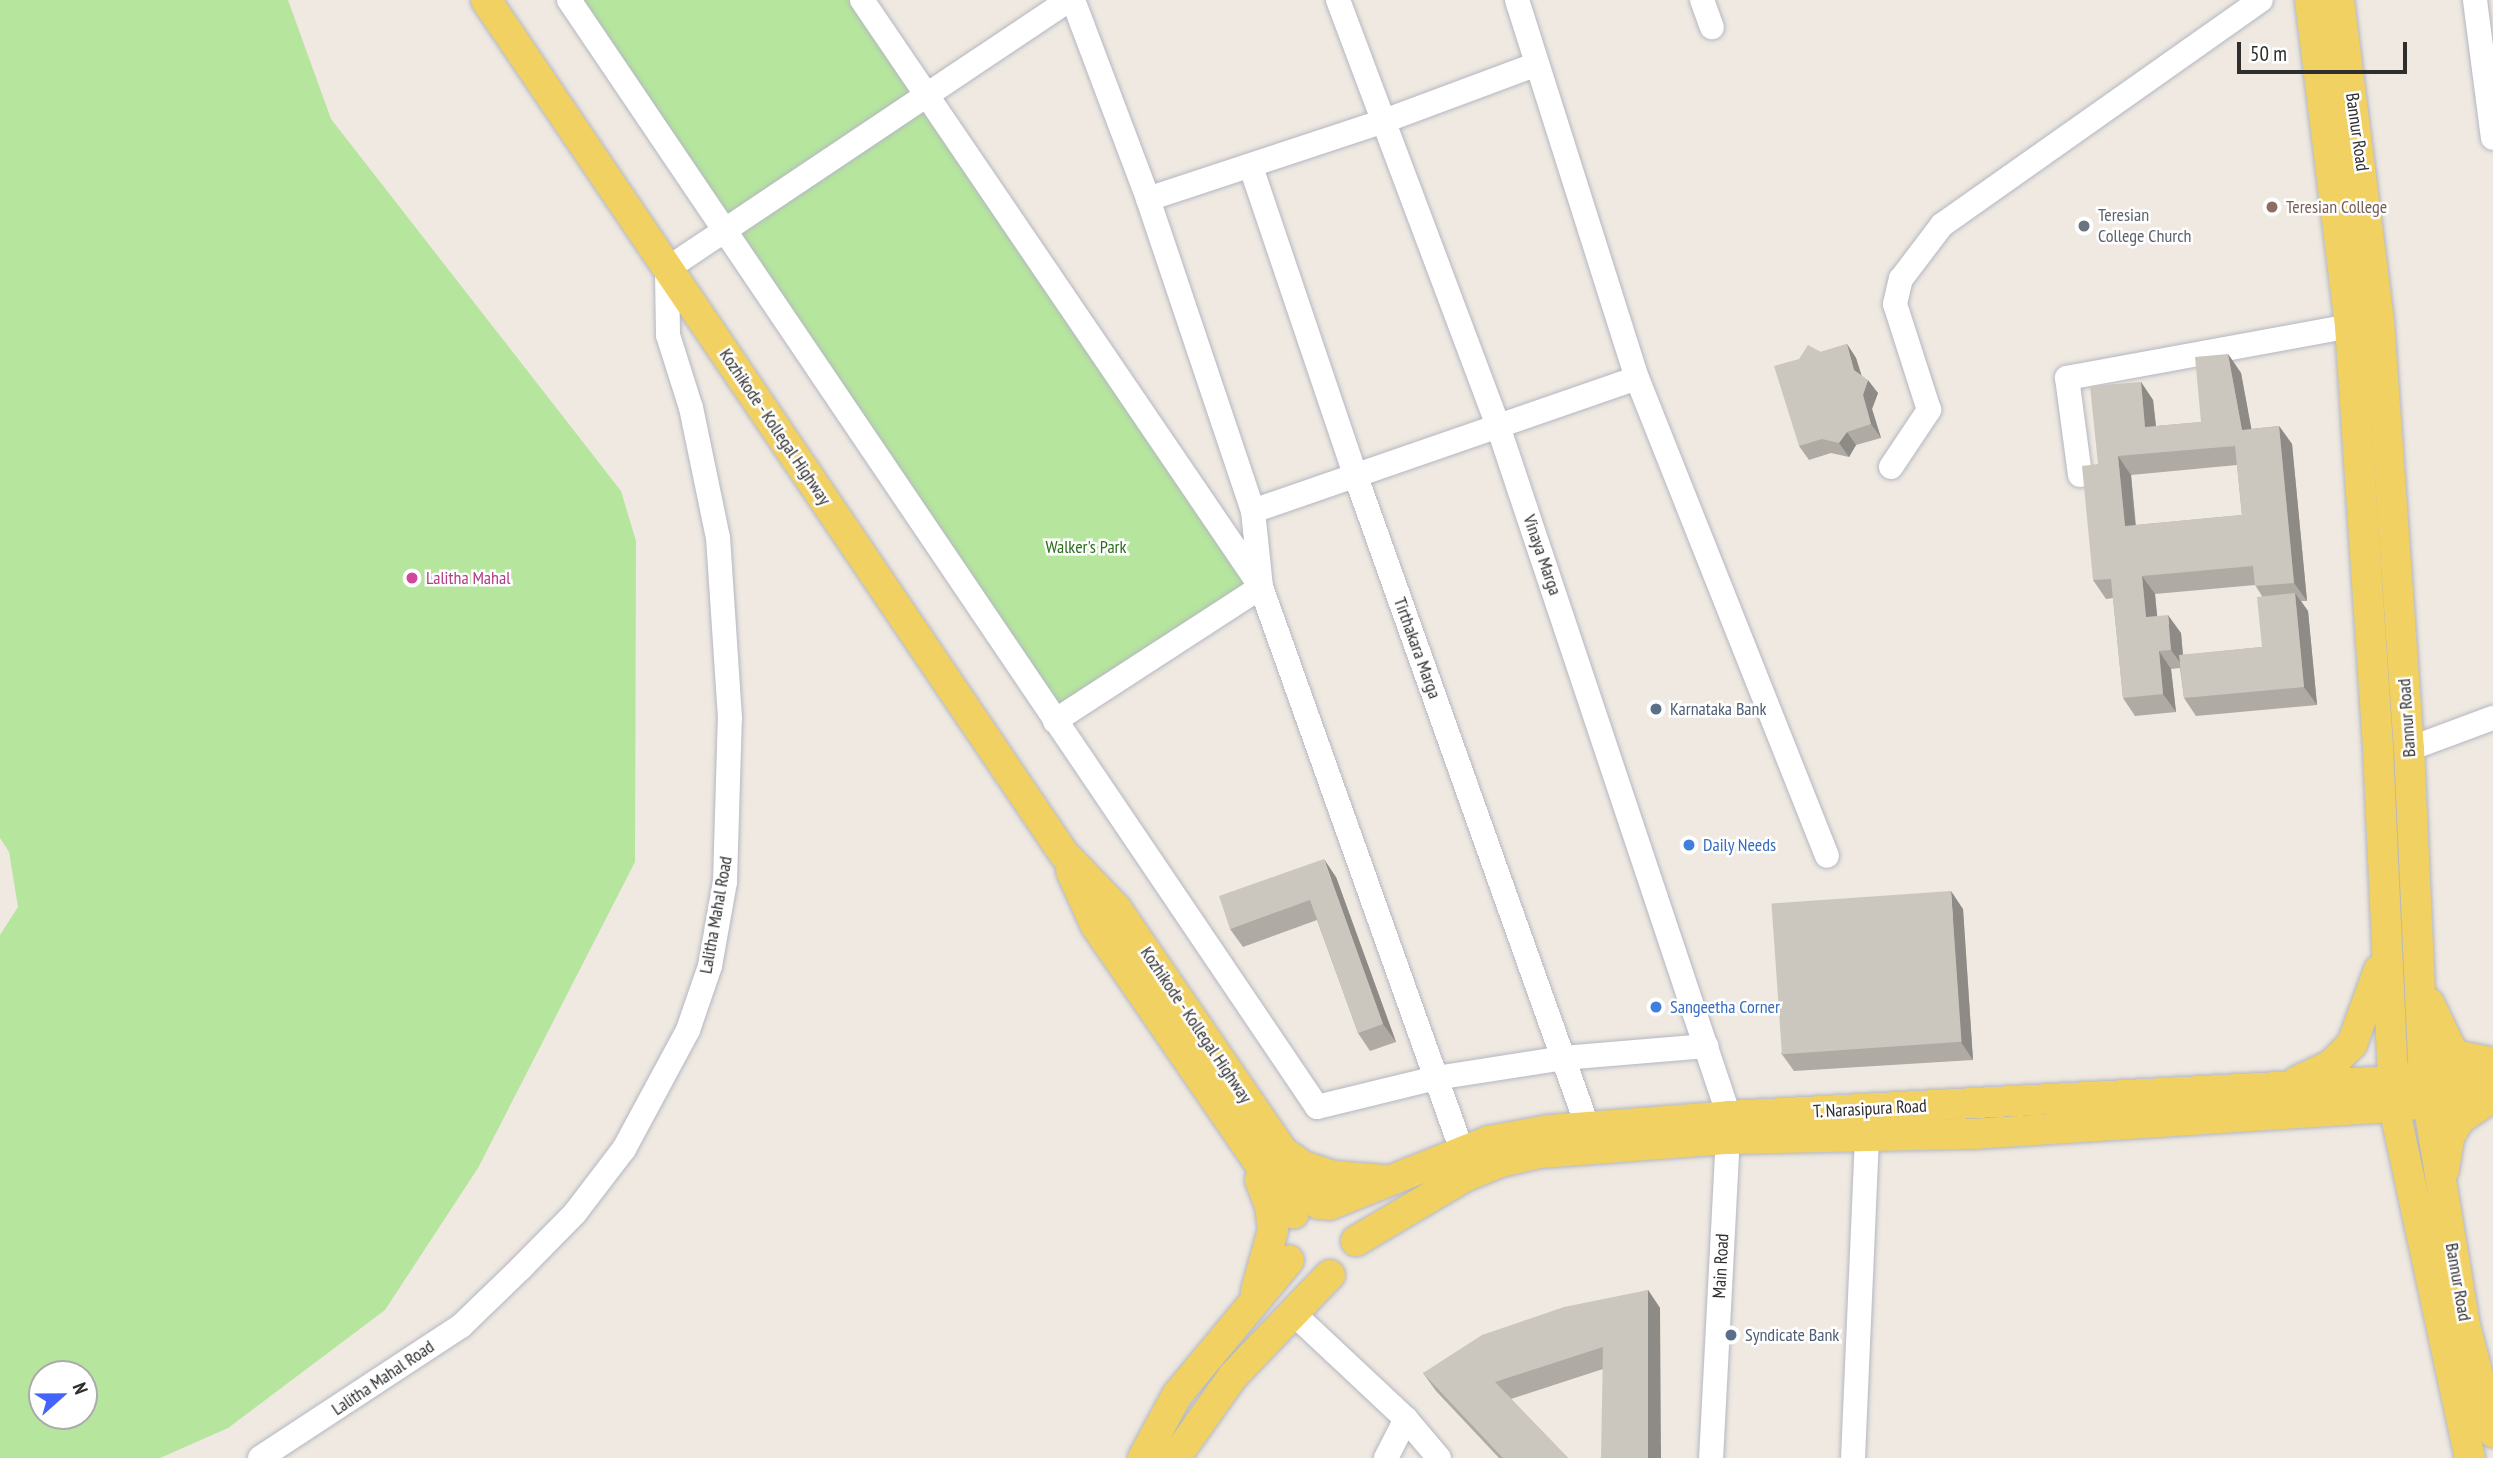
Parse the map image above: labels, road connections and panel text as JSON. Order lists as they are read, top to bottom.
{
  "streets": {
    "main road": ["Bannur Road", "Kozhikode - Kollegal Highway", "T. Narasipura Road"],
    "street": [
      "Vinaya Marga",
      "Tirthakara Marga",
      "Lalitha Mahal Road",
      "Main Road"
    ]
  },
  "crossings": [
    ["Bannur Road", "T. Narasipura Road"],
    ["Kozhikode - Kollegal Highway", "Lalitha Mahal Road"],
    ["Kozhikode - Kollegal Highway", "T. Narasipura Road"],
    ["Vinaya Marga", "T. Narasipura Road"],
    ["Vinaya Marga", "Main Road"],
    ["Tirthakara Marga", "T. Narasipura Road"],
    ["T. Narasipura Road", "Main Road"]
  ],
  "parks": ["Walker's Park"],
  "places": [
    "Teresian College",
    "Teresian College Church",
    "Lalitha Mahal",
    "Karnataka Bank",
    "Daily Needs",
    "Sangeetha Corner",
    "Syndicate Bank"
  ],
  "scale_bar": "50 m",
  "north": "right"
}
